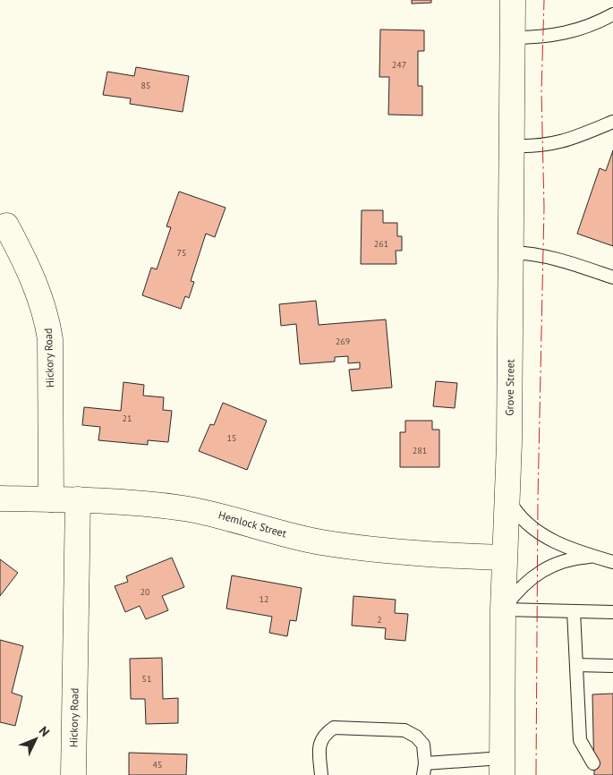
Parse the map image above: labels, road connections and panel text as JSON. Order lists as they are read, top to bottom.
{
  "streets": {
    "street": ["Hickory Road", "Grove Street", "Hemlock Street"]
  },
  "crossings": [
    ["Hickory Road", "Hemlock Street"],
    ["Grove Street", "Hemlock Street"]
  ],
  "house_numbers": [
    "247",
    "85",
    "261",
    "75",
    "269",
    "21",
    "15",
    "281",
    "20",
    "12",
    "2",
    "51",
    "45"
  ],
  "north": "top right"
}
